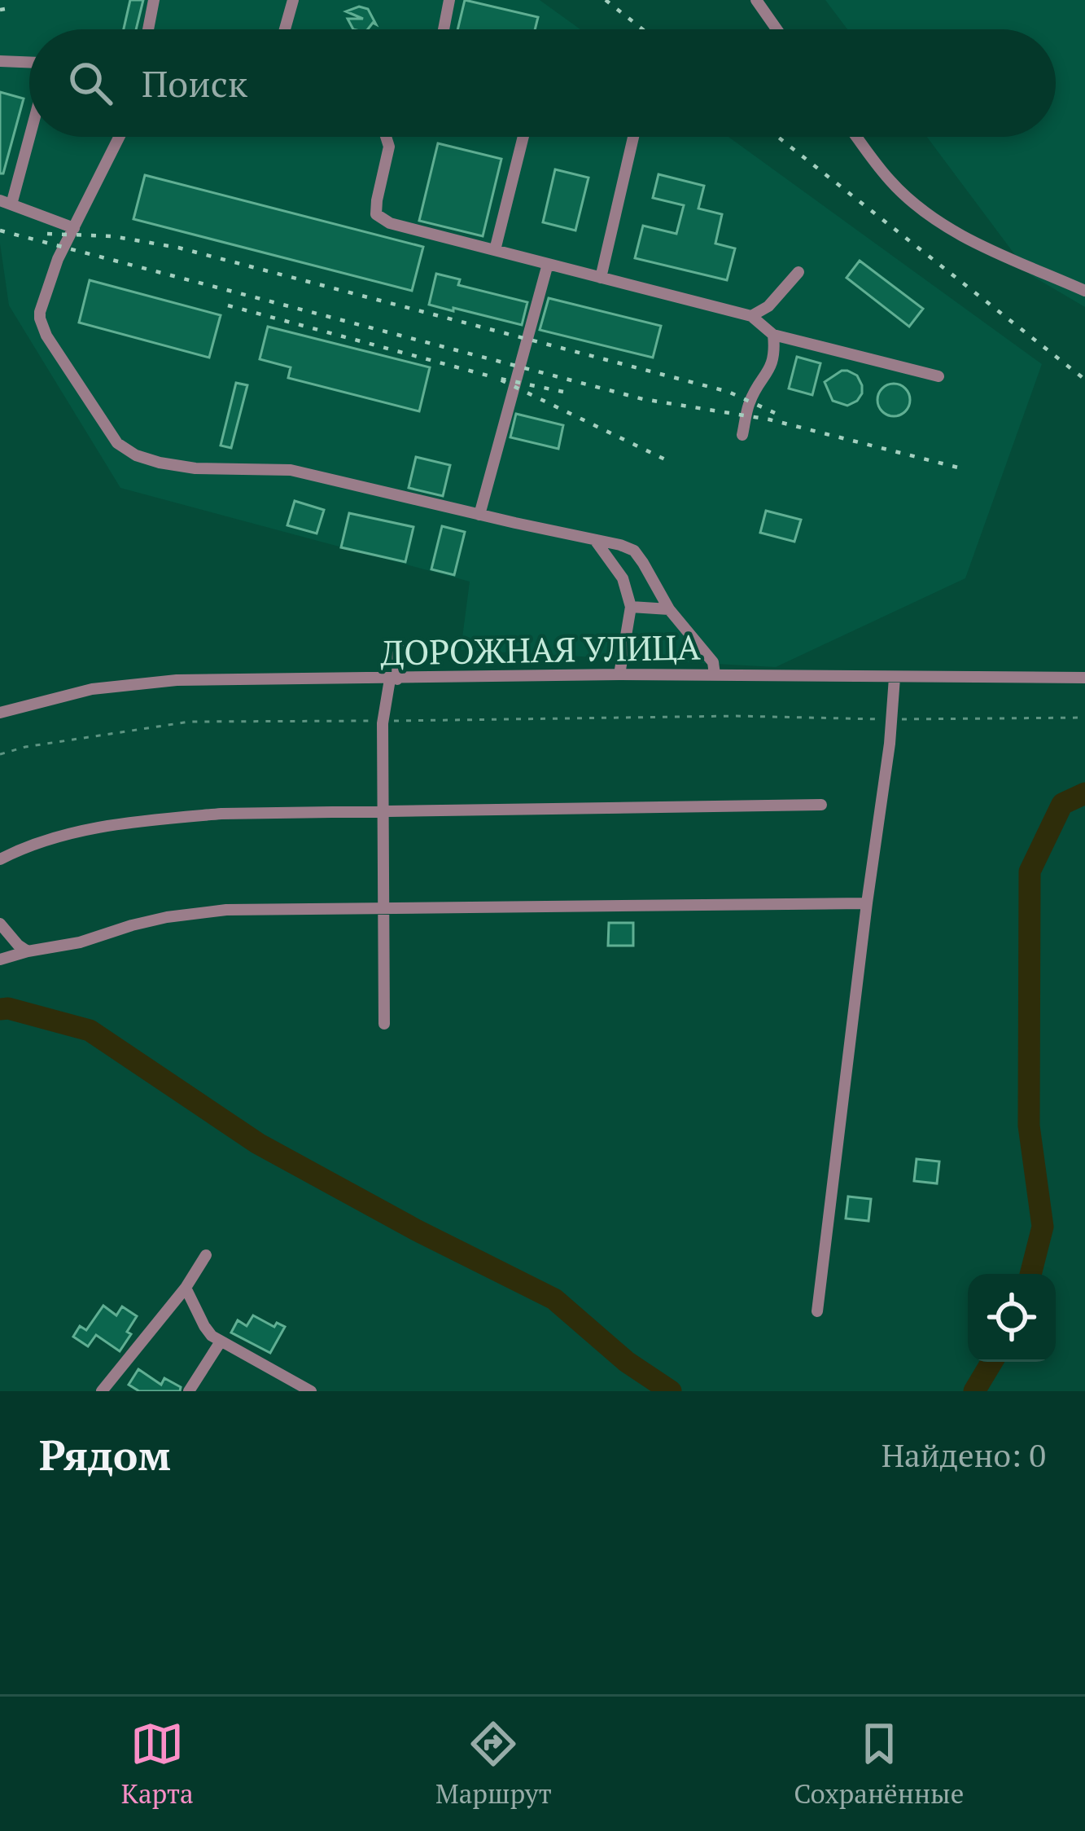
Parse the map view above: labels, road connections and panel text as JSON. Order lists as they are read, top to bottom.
{
  "streets": {
    "street": ["ДОРОЖНАЯ УЛИЦА"]
  },
  "page": {
    "search": "Поиск",
    "heading": ["Рядом", "Найдено: 0"],
    "nav": ["Карта", "Маршрут", "Сохранённые"]
  }
}
